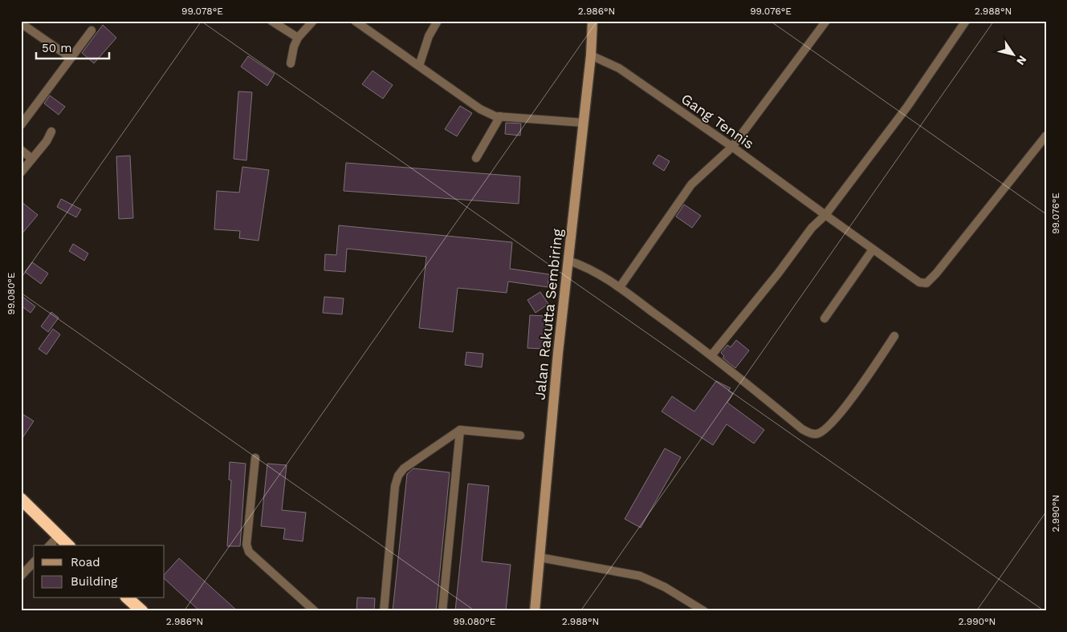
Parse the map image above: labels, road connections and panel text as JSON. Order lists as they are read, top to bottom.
{
  "streets": {
    "main road": ["Jalan Rakutta Sembiring"],
    "street": ["Gang Tennis"]
  },
  "crossings": [
    ["Gang Tennis", "Jalan Rakutta Sembiring"]
  ],
  "legend": ["Road", "Building"],
  "scale_bar": "50 m",
  "north": "bottom right",
  "coordinates": [
    "99.078°E",
    "2.986°N",
    "99.076°E",
    "2.988°N",
    "99.080°E",
    "2.990°N"
  ]
}
